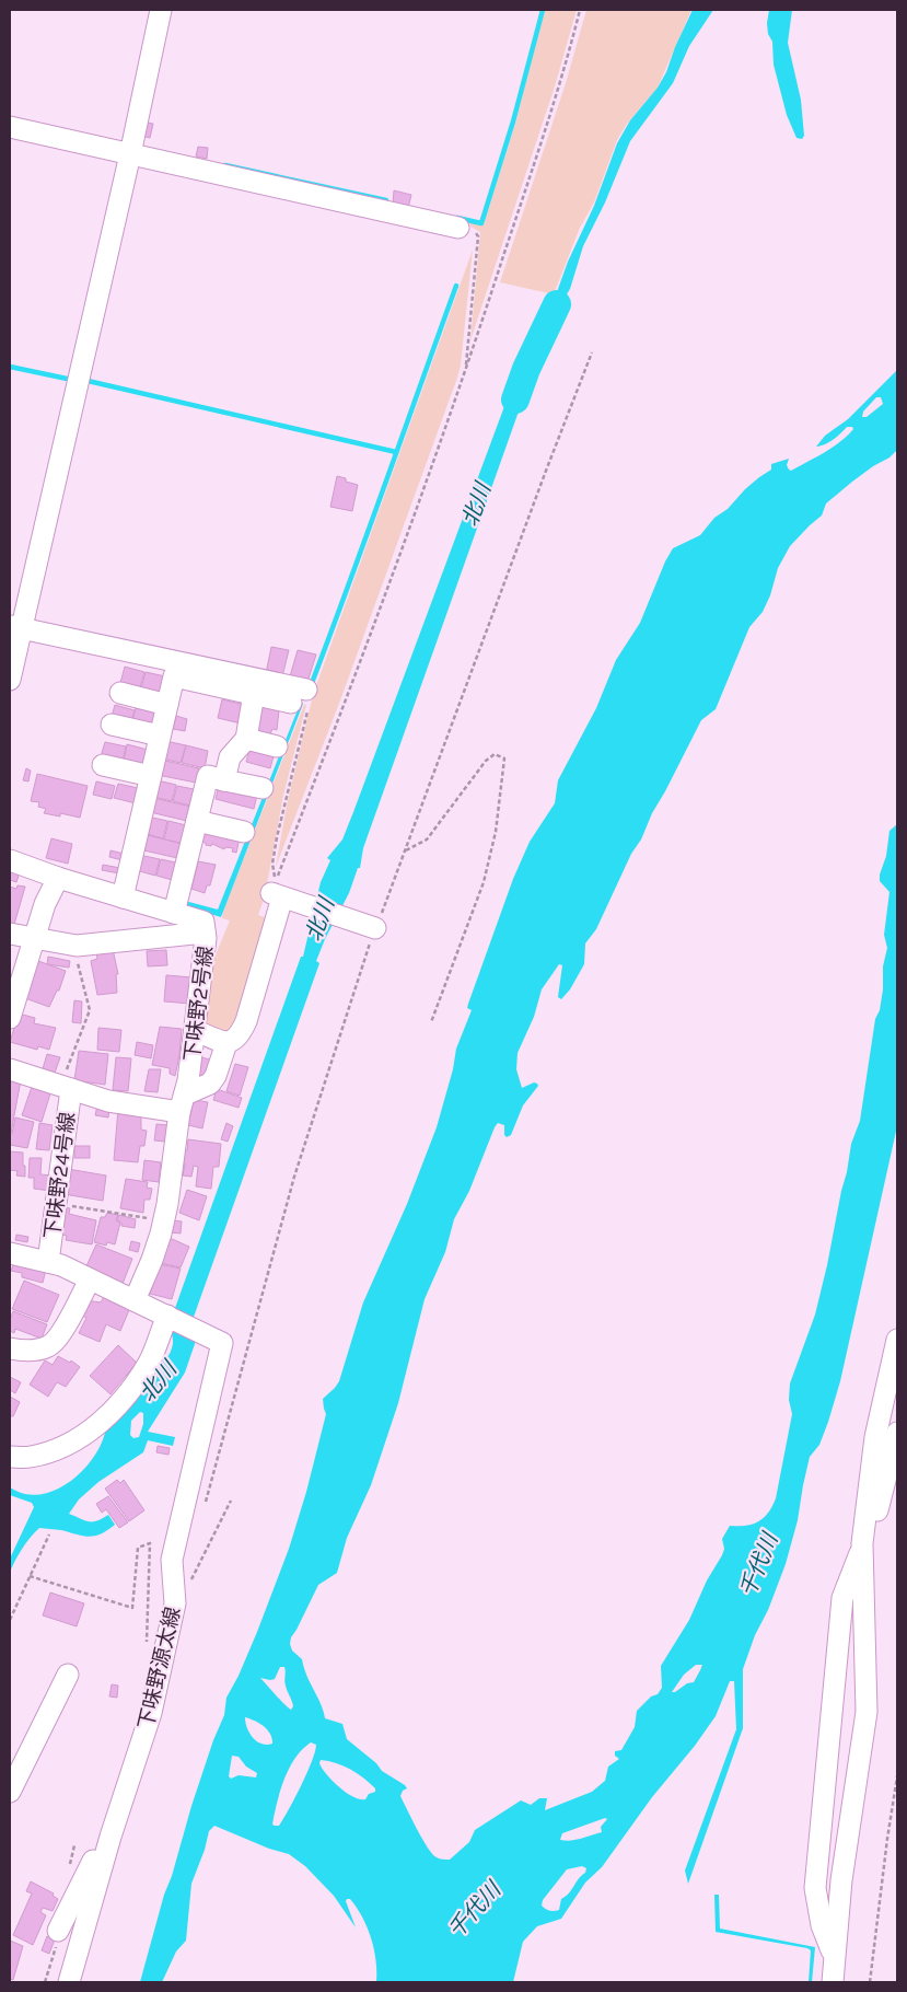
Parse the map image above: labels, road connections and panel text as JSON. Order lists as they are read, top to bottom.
{
  "streets": {
    "street": ["下味野2号線", "下味野24号線", "下味野源太線"]
  },
  "water": ["北川", "千代川"]
}
